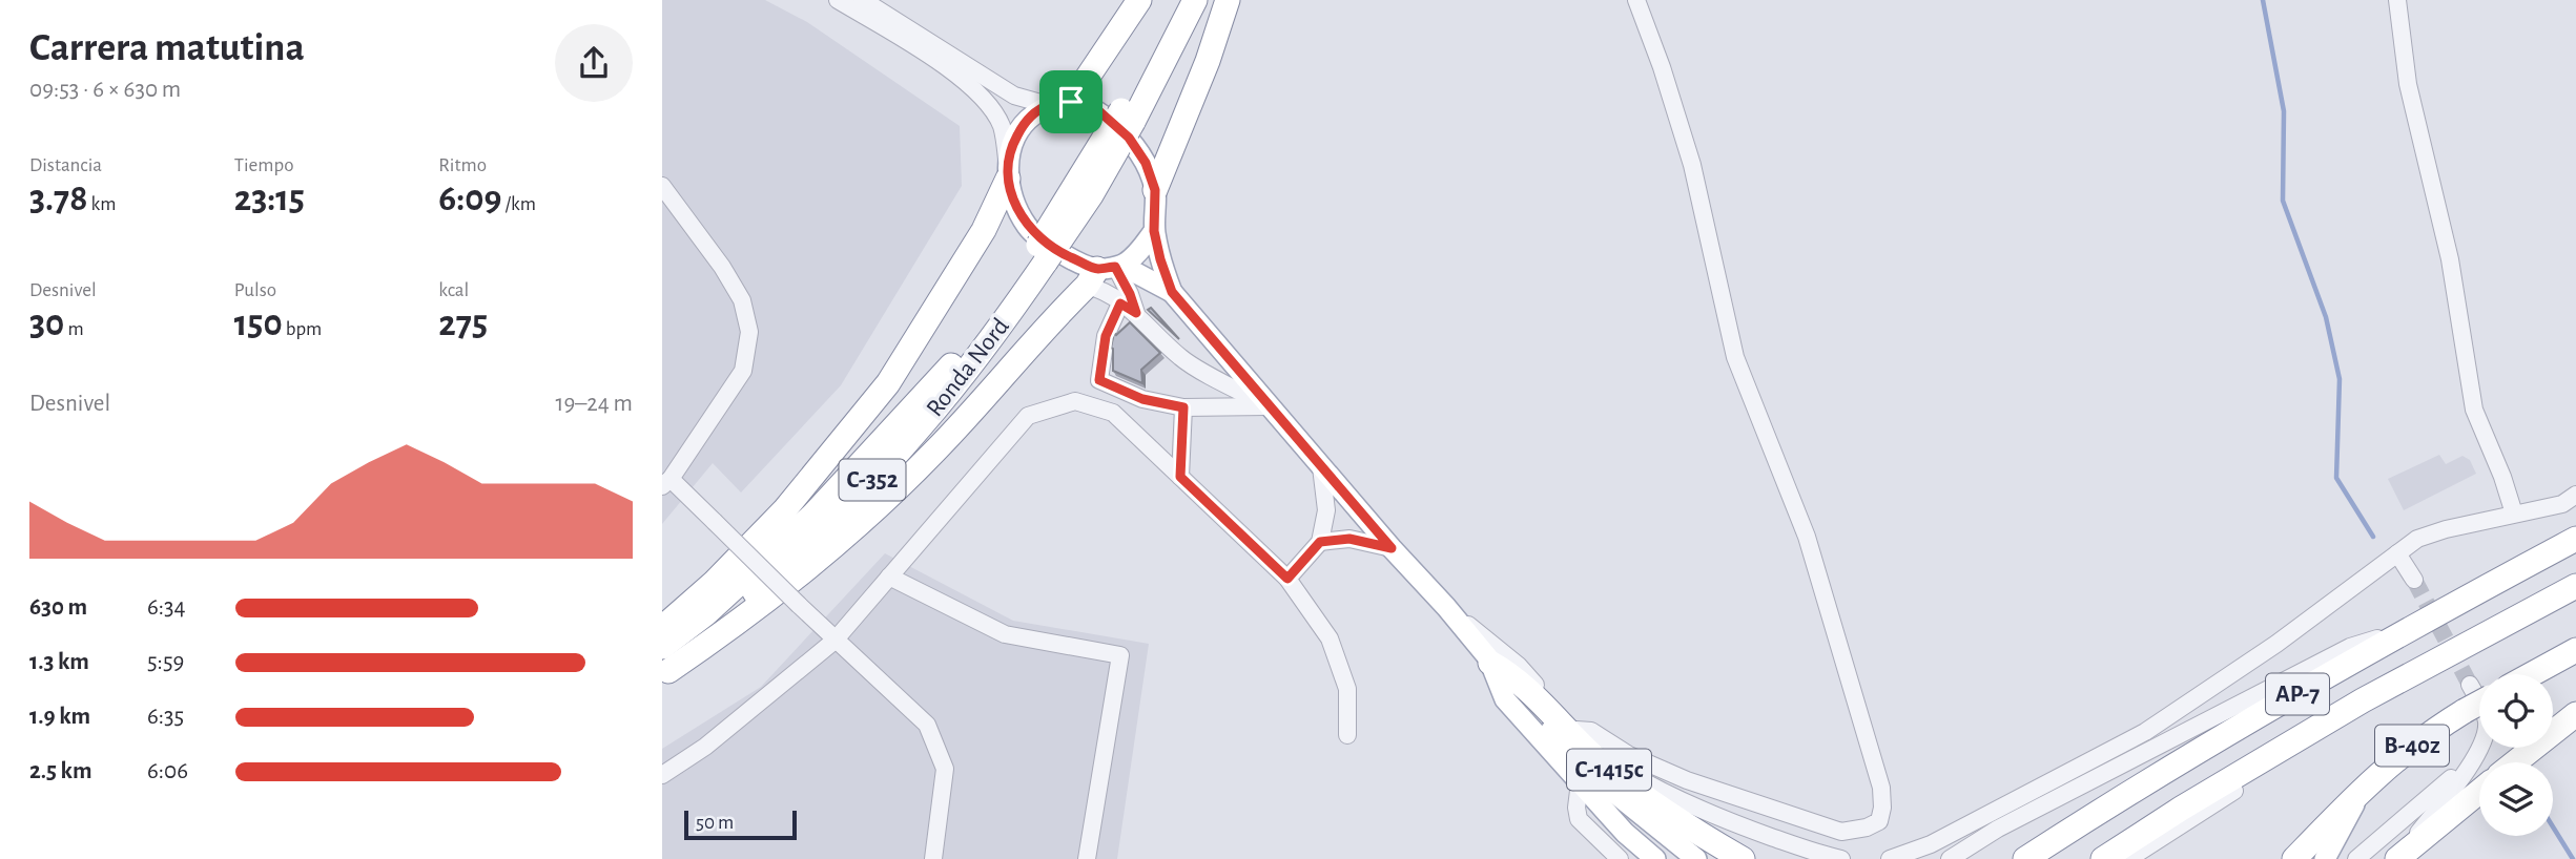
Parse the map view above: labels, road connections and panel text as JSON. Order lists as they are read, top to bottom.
{
  "streets": {
    "highway": [
      "Ronda Nord",
      "C-352",
      "AP-7",
      "B-40z",
      "C-1415c"
    ]
  },
  "scale_bar": "50 m",
  "page": {
    "heading": ["Carrera matutina", "09:53 · 6 × 630 m"],
    "stats": [
      ["Distancia", "3.78 km"],
      ["Tiempo", "23:15"],
      ["Ritmo", "6:09 /km"],
      ["Desnivel", "30 m"],
      ["Pulso", "150 bpm"],
      ["kcal", "275"]
    ],
    "chart": ["Desnivel", "19–24 m"],
    "list": [
      {
        "name": "630 m",
        "note": "6:34"
      },
      {
        "name": "1.3 km",
        "note": "5:59"
      },
      {
        "name": "1.9 km",
        "note": "6:35"
      },
      {
        "name": "2.5 km",
        "note": "6:06"
      }
    ],
    "scale": "50 m"
  }
}
